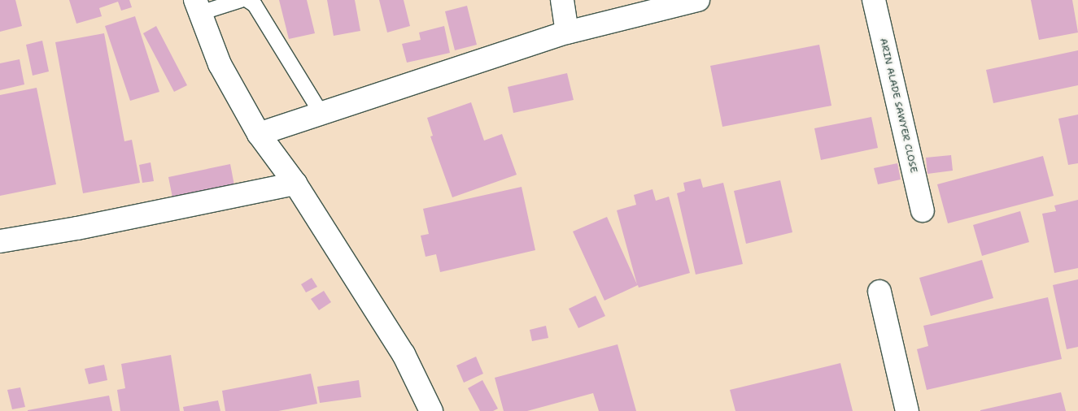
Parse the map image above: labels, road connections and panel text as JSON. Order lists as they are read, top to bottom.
{
  "streets": {
    "street": ["ARIN ALADE SAWYER CLOSE"]
  }
}
